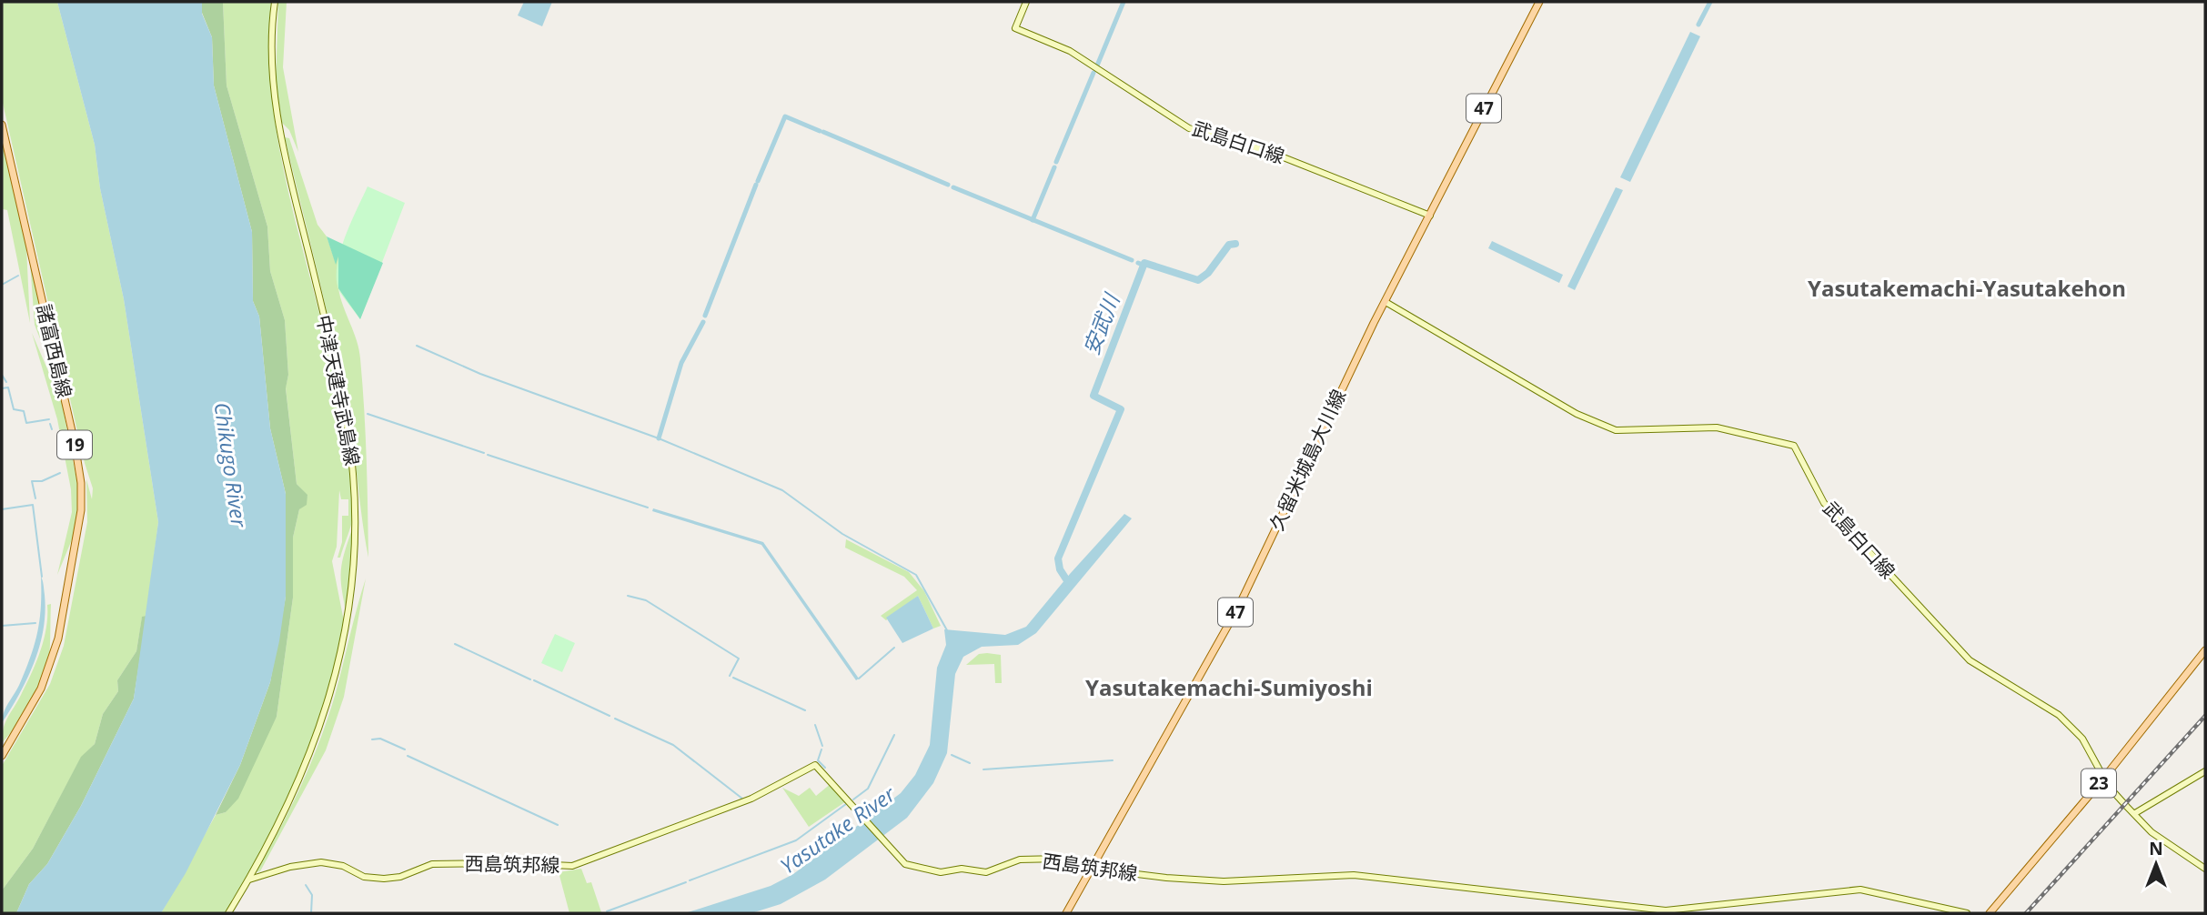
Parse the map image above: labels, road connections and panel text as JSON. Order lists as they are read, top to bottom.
{
  "streets": {
    "main road": [
      "47",
      "武島白口線",
      "諸富西島線",
      "中津天建寺武島線",
      "19",
      "久留米城島大川線",
      "23",
      "西島筑邦線"
    ]
  },
  "crossings": [
    ["武島白口線", "久留米城島大川線"],
    ["武島白口線", "23"],
    ["中津天建寺武島線", "西島筑邦線"],
    ["久留米城島大川線", "西島筑邦線"]
  ],
  "districts": ["Yasutakemachi-Yasutakehon", "Yasutakemachi-Sumiyoshi"],
  "water": ["安武川", "Chikugo River", "Yasutake River"],
  "north": "top"
}
